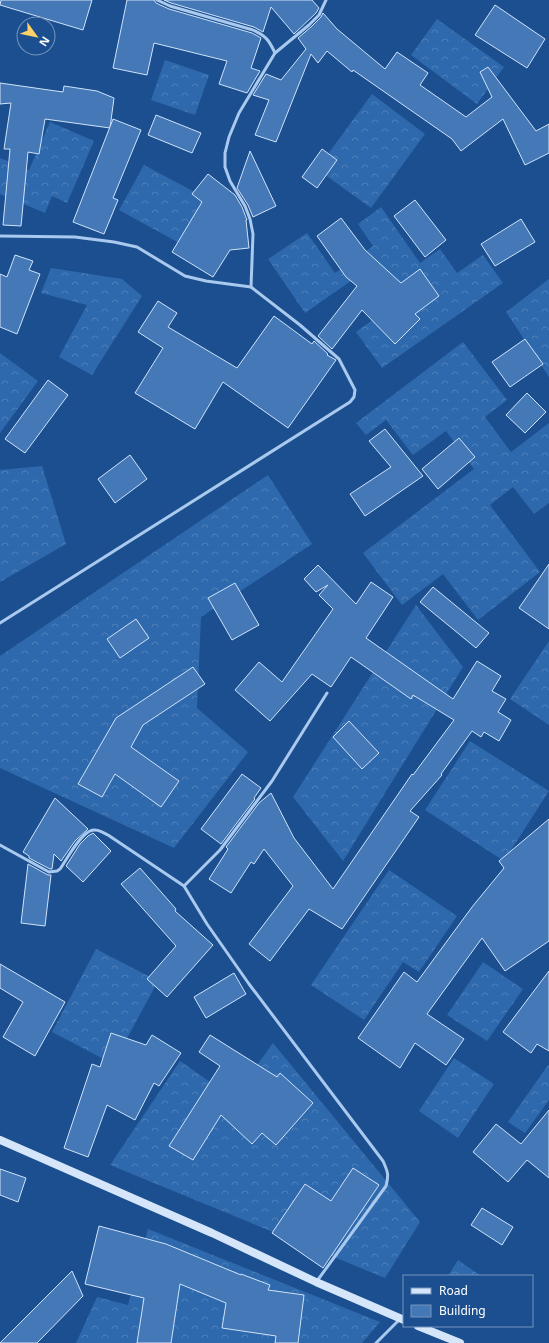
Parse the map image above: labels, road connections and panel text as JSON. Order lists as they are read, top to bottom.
{
  "legend": ["Road", "Building"],
  "north": "bottom right"
}
